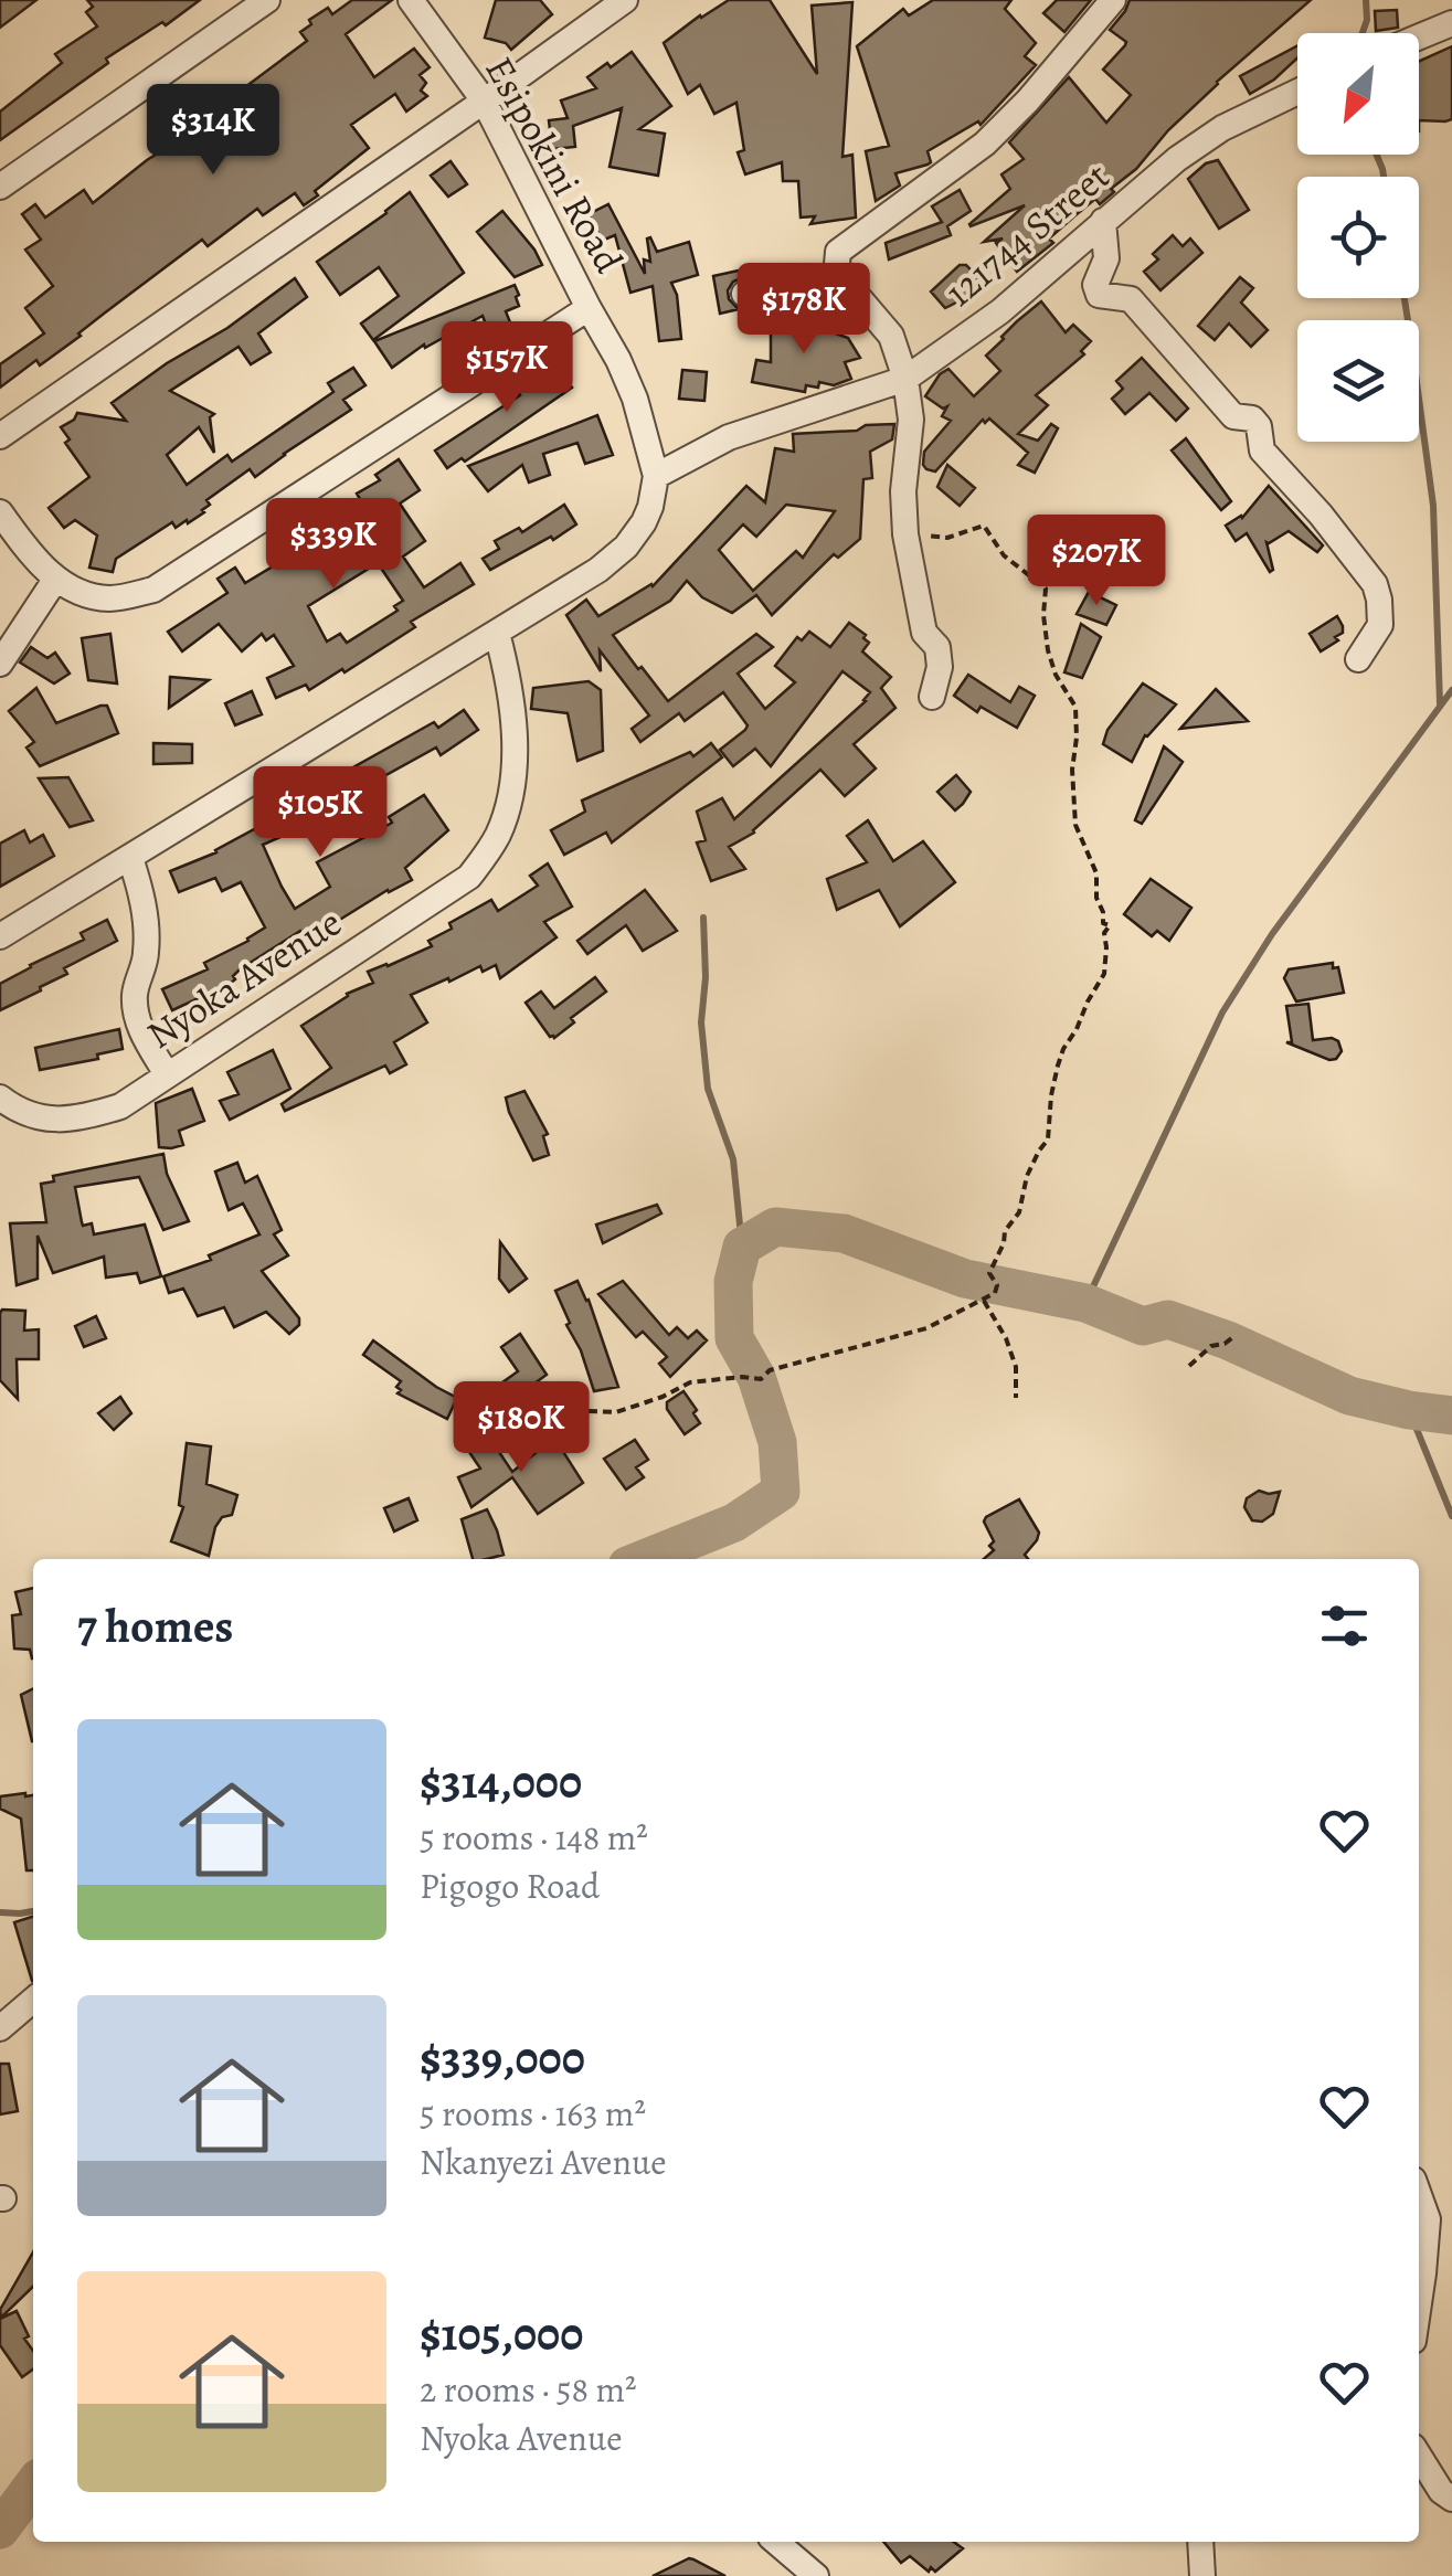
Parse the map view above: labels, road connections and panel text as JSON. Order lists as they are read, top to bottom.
{
  "streets": {
    "street": ["Esipokini Road", "121744 Street", "Nyoka Avenue"]
  },
  "crossings": [
    ["Esipokini Road", "121744 Street"]
  ],
  "north": "bottom left",
  "page": {
    "price": [
      "$314K",
      "$178K",
      "$157K",
      "$339K",
      "$207K",
      "$105K",
      "$180K"
    ],
    "heading": "7 homes",
    "list": [
      {
        "name": "$314,000",
        "note": "5 rooms · 148 m² · Pigogo Road"
      },
      {
        "name": "$339,000",
        "note": "5 rooms · 163 m² · Nkanyezi Avenue"
      },
      {
        "name": "$105,000",
        "note": "2 rooms · 58 m² · Nyoka Avenue"
      }
    ]
  }
}
